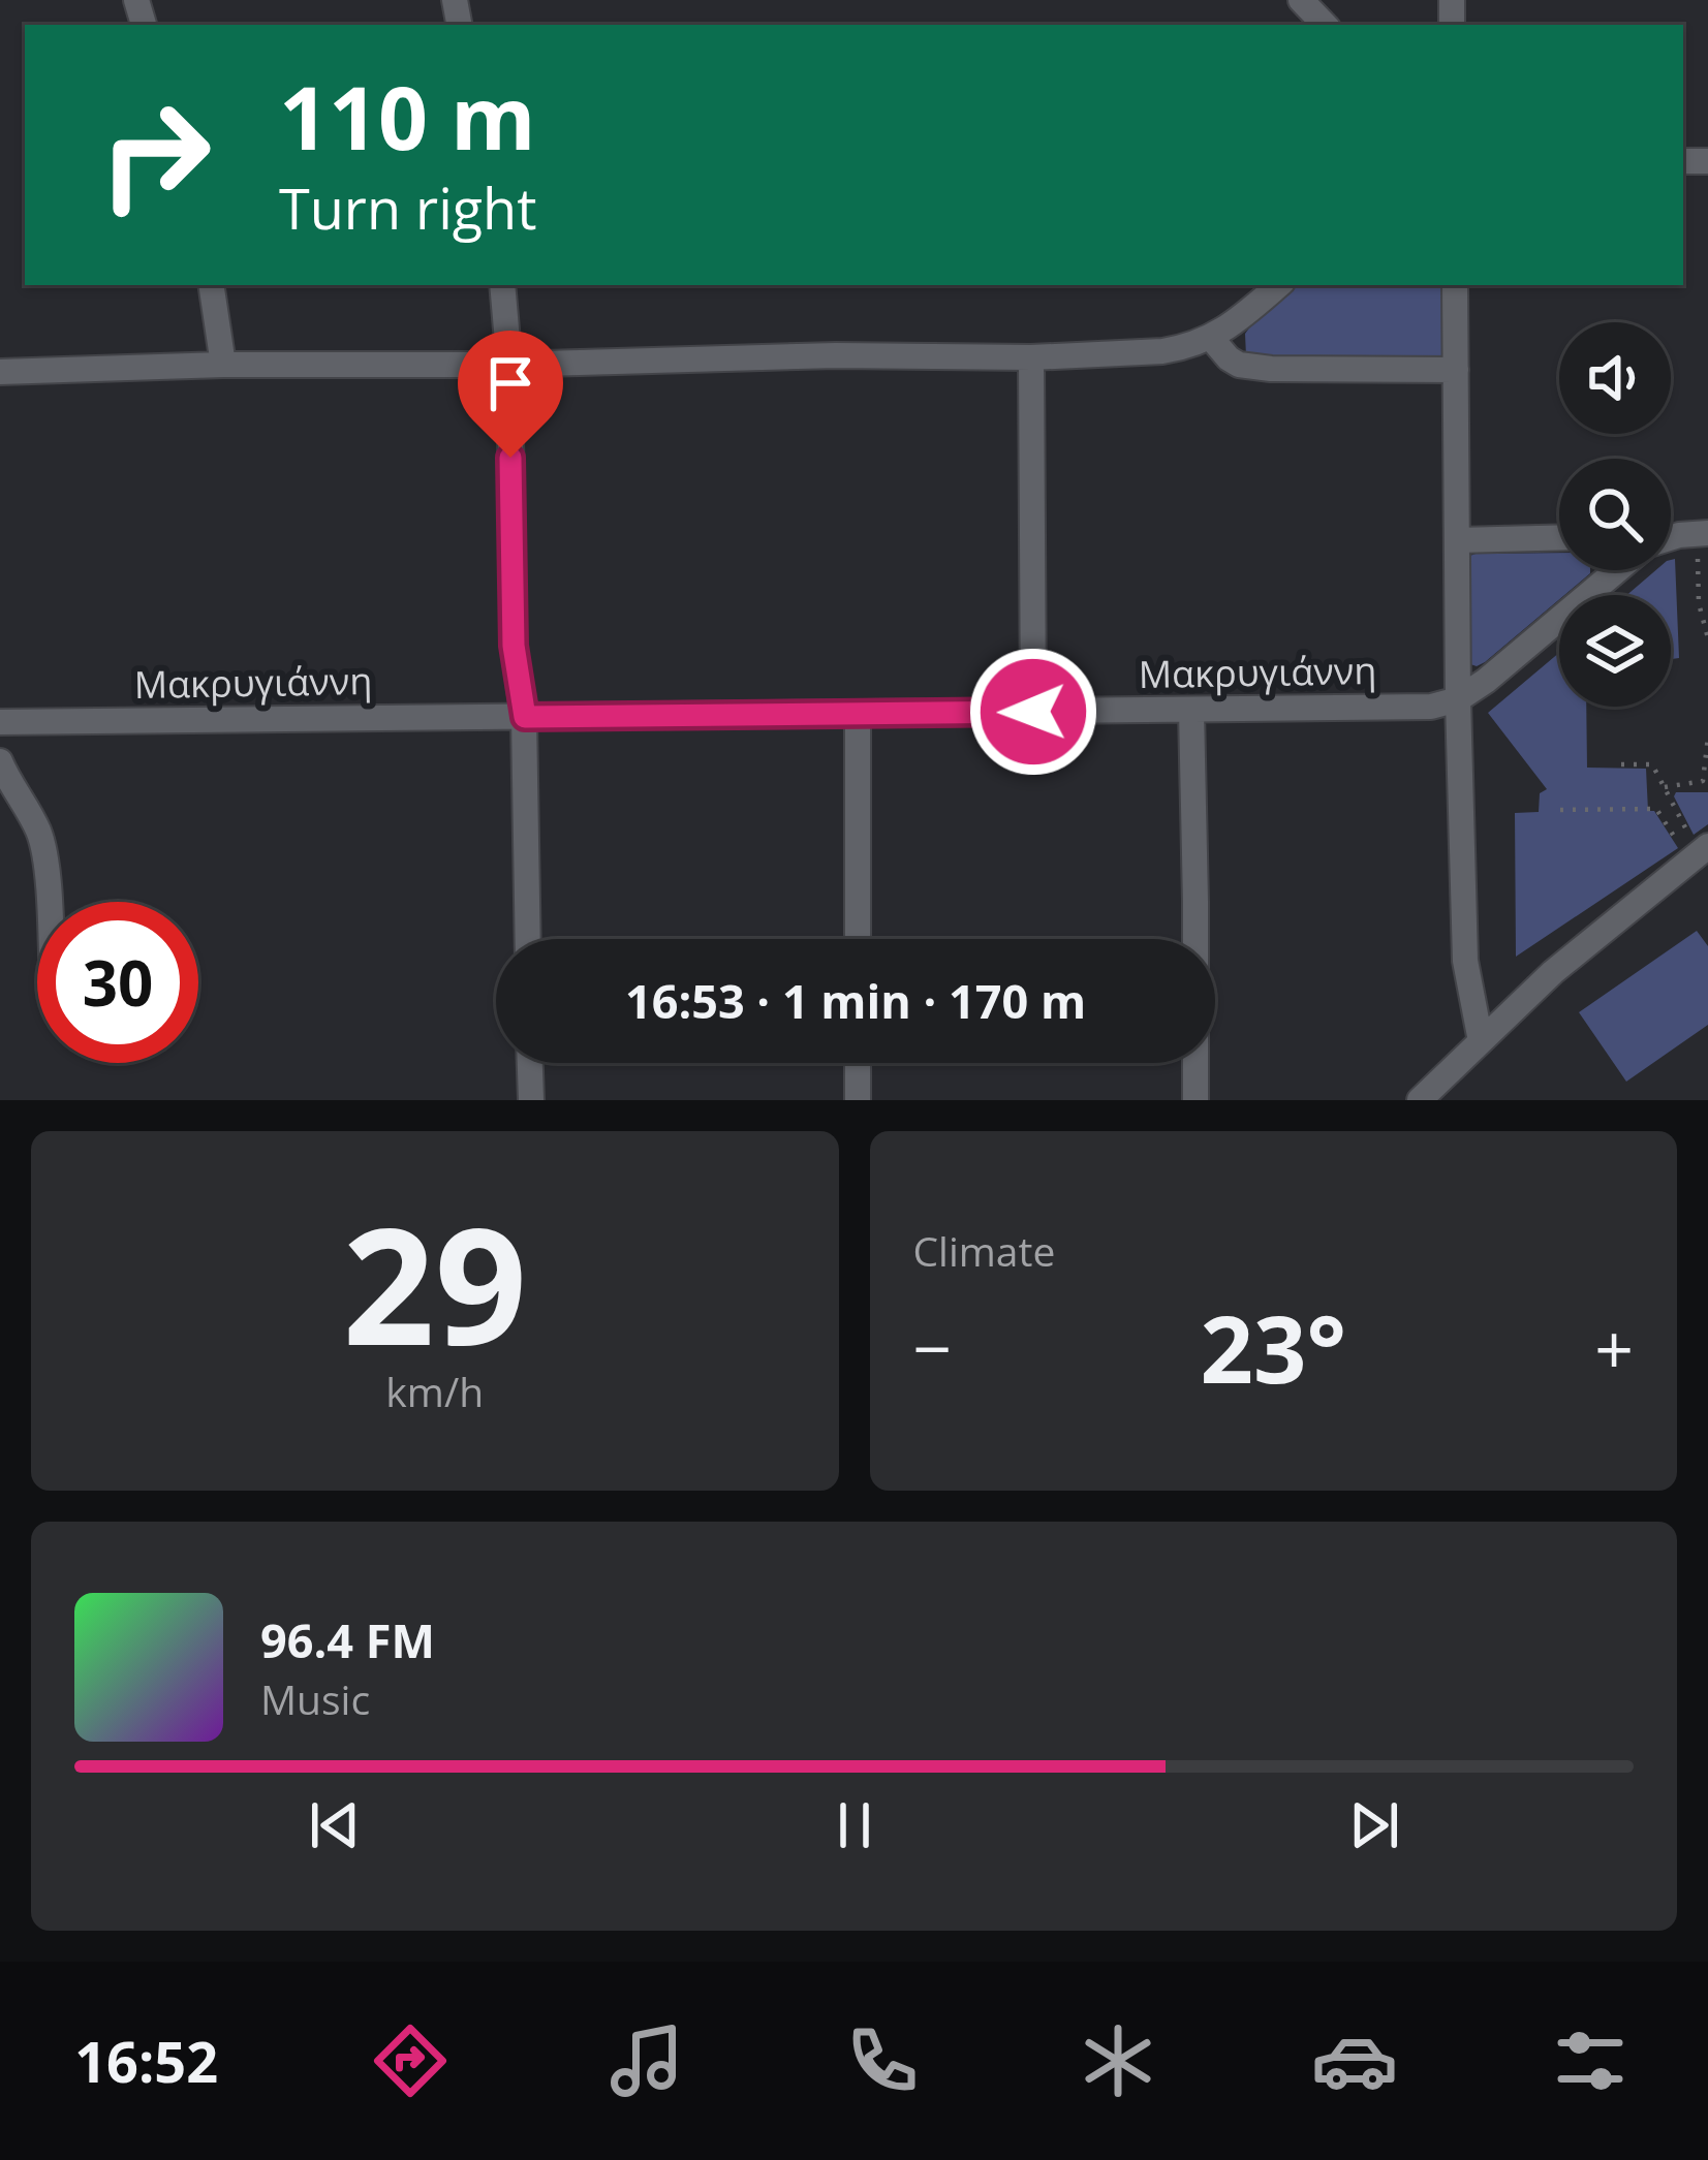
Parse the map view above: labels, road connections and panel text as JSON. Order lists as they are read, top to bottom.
{
  "streets": {
    "street": ["Μακρυγιάννη"]
  },
  "page": {
    "turn": ["110 m", "Turn right"],
    "limit": "30",
    "trip": "16:53 · 1 min · 170 m",
    "tile": [
      ["29", "km/h"],
      "Climate"
    ],
    "heat": ["−", "23°", "+"],
    "song": ["96.4 FM", "Music"],
    "tabs": "16:52"
  }
}
